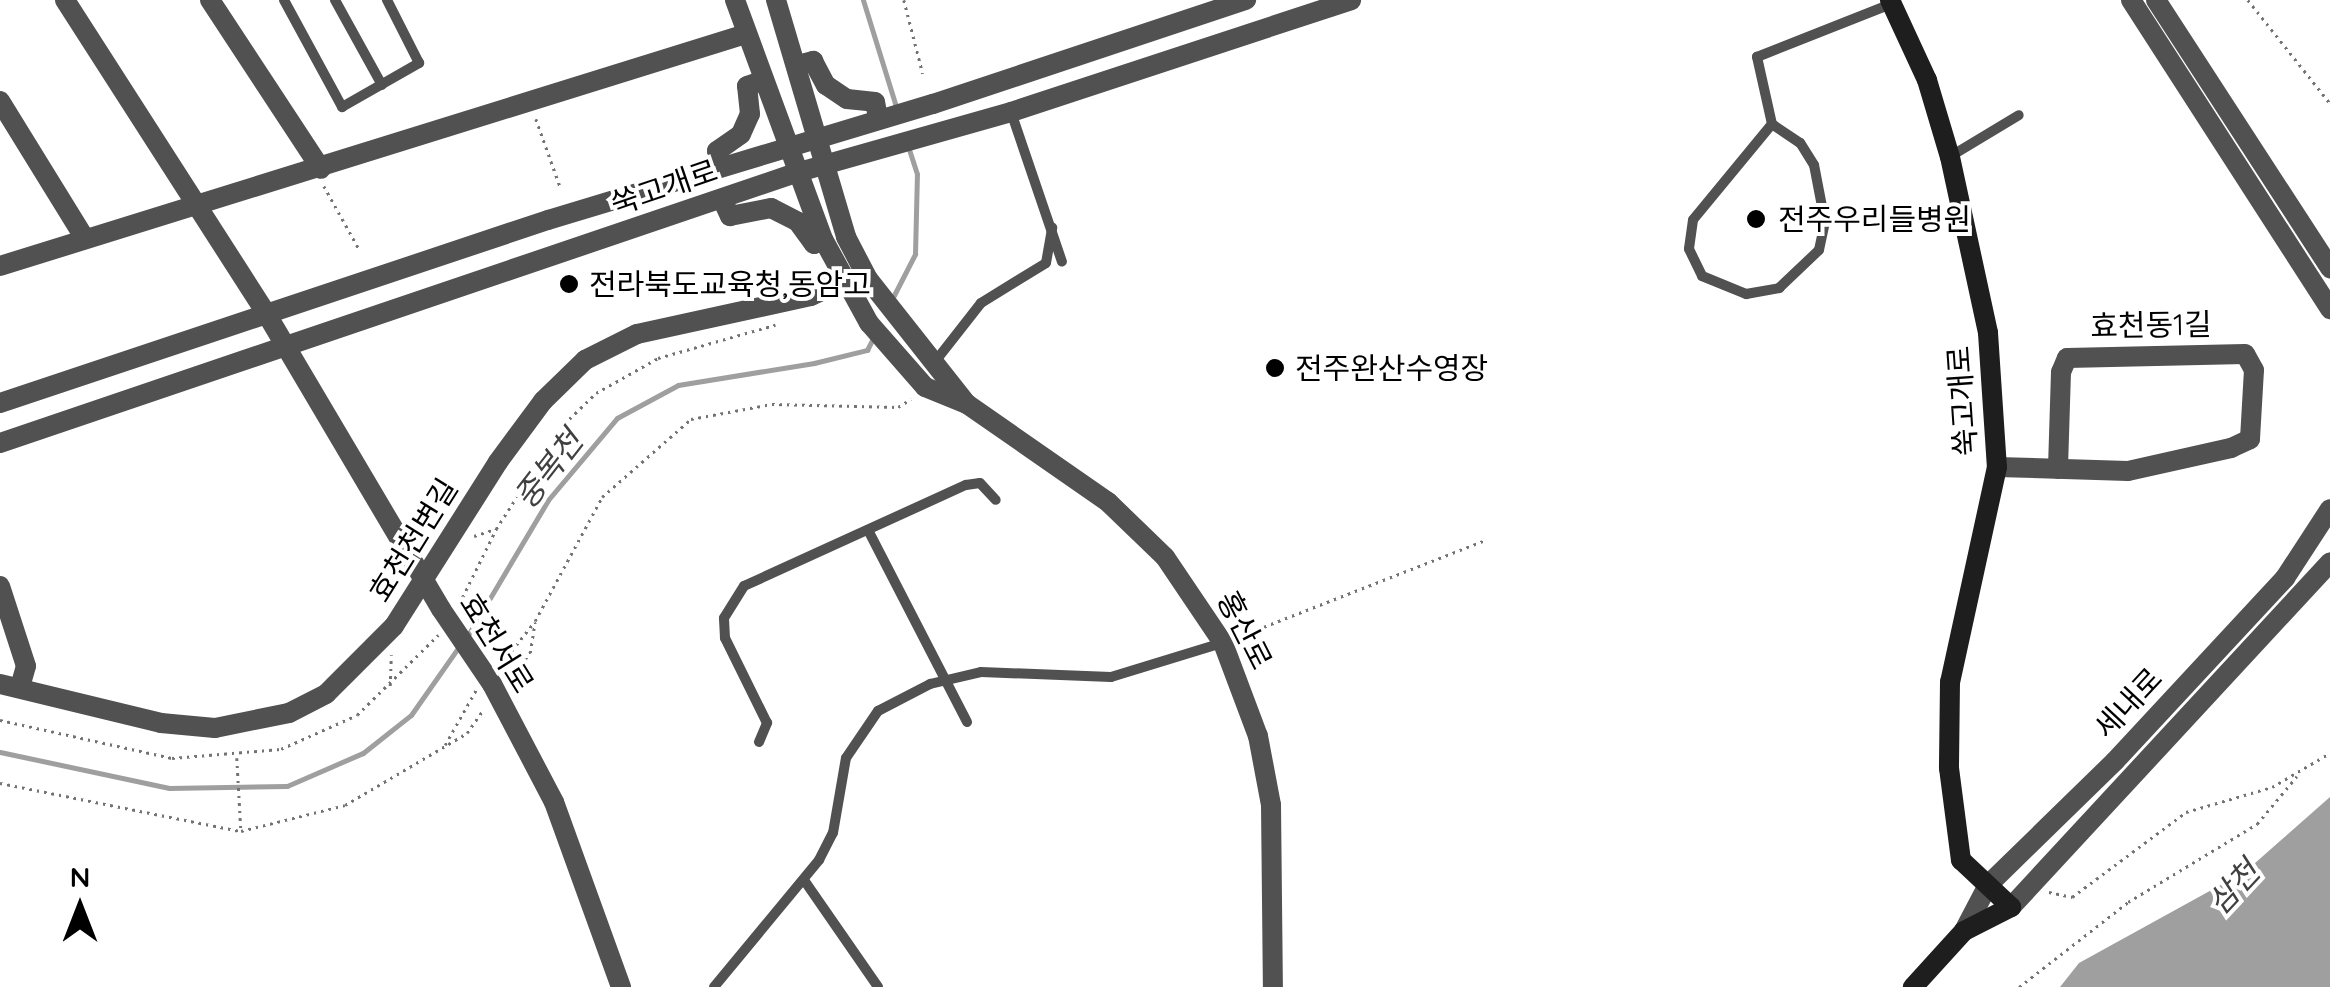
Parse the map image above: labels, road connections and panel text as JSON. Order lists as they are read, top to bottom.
{
  "streets": {
    "main road": ["쑥고개로", "세내로"],
    "street": [
      "효천동1길",
      "효천천변길",
      "홍산로",
      "효천서로"
    ]
  },
  "crossings": [
    ["쑥고개로", "효천동1길"],
    ["쑥고개로", "홍산로"],
    ["쑥고개로", "효천서로"],
    ["쑥고개로", "세내로"],
    ["효천천변길", "홍산로"],
    ["효천천변길", "효천서로"]
  ],
  "water": ["중복천", "삼천"],
  "places": ["전주우리들병원", "전라북도교육청,동암고", "전주완산수영장"],
  "north": "top"
}
